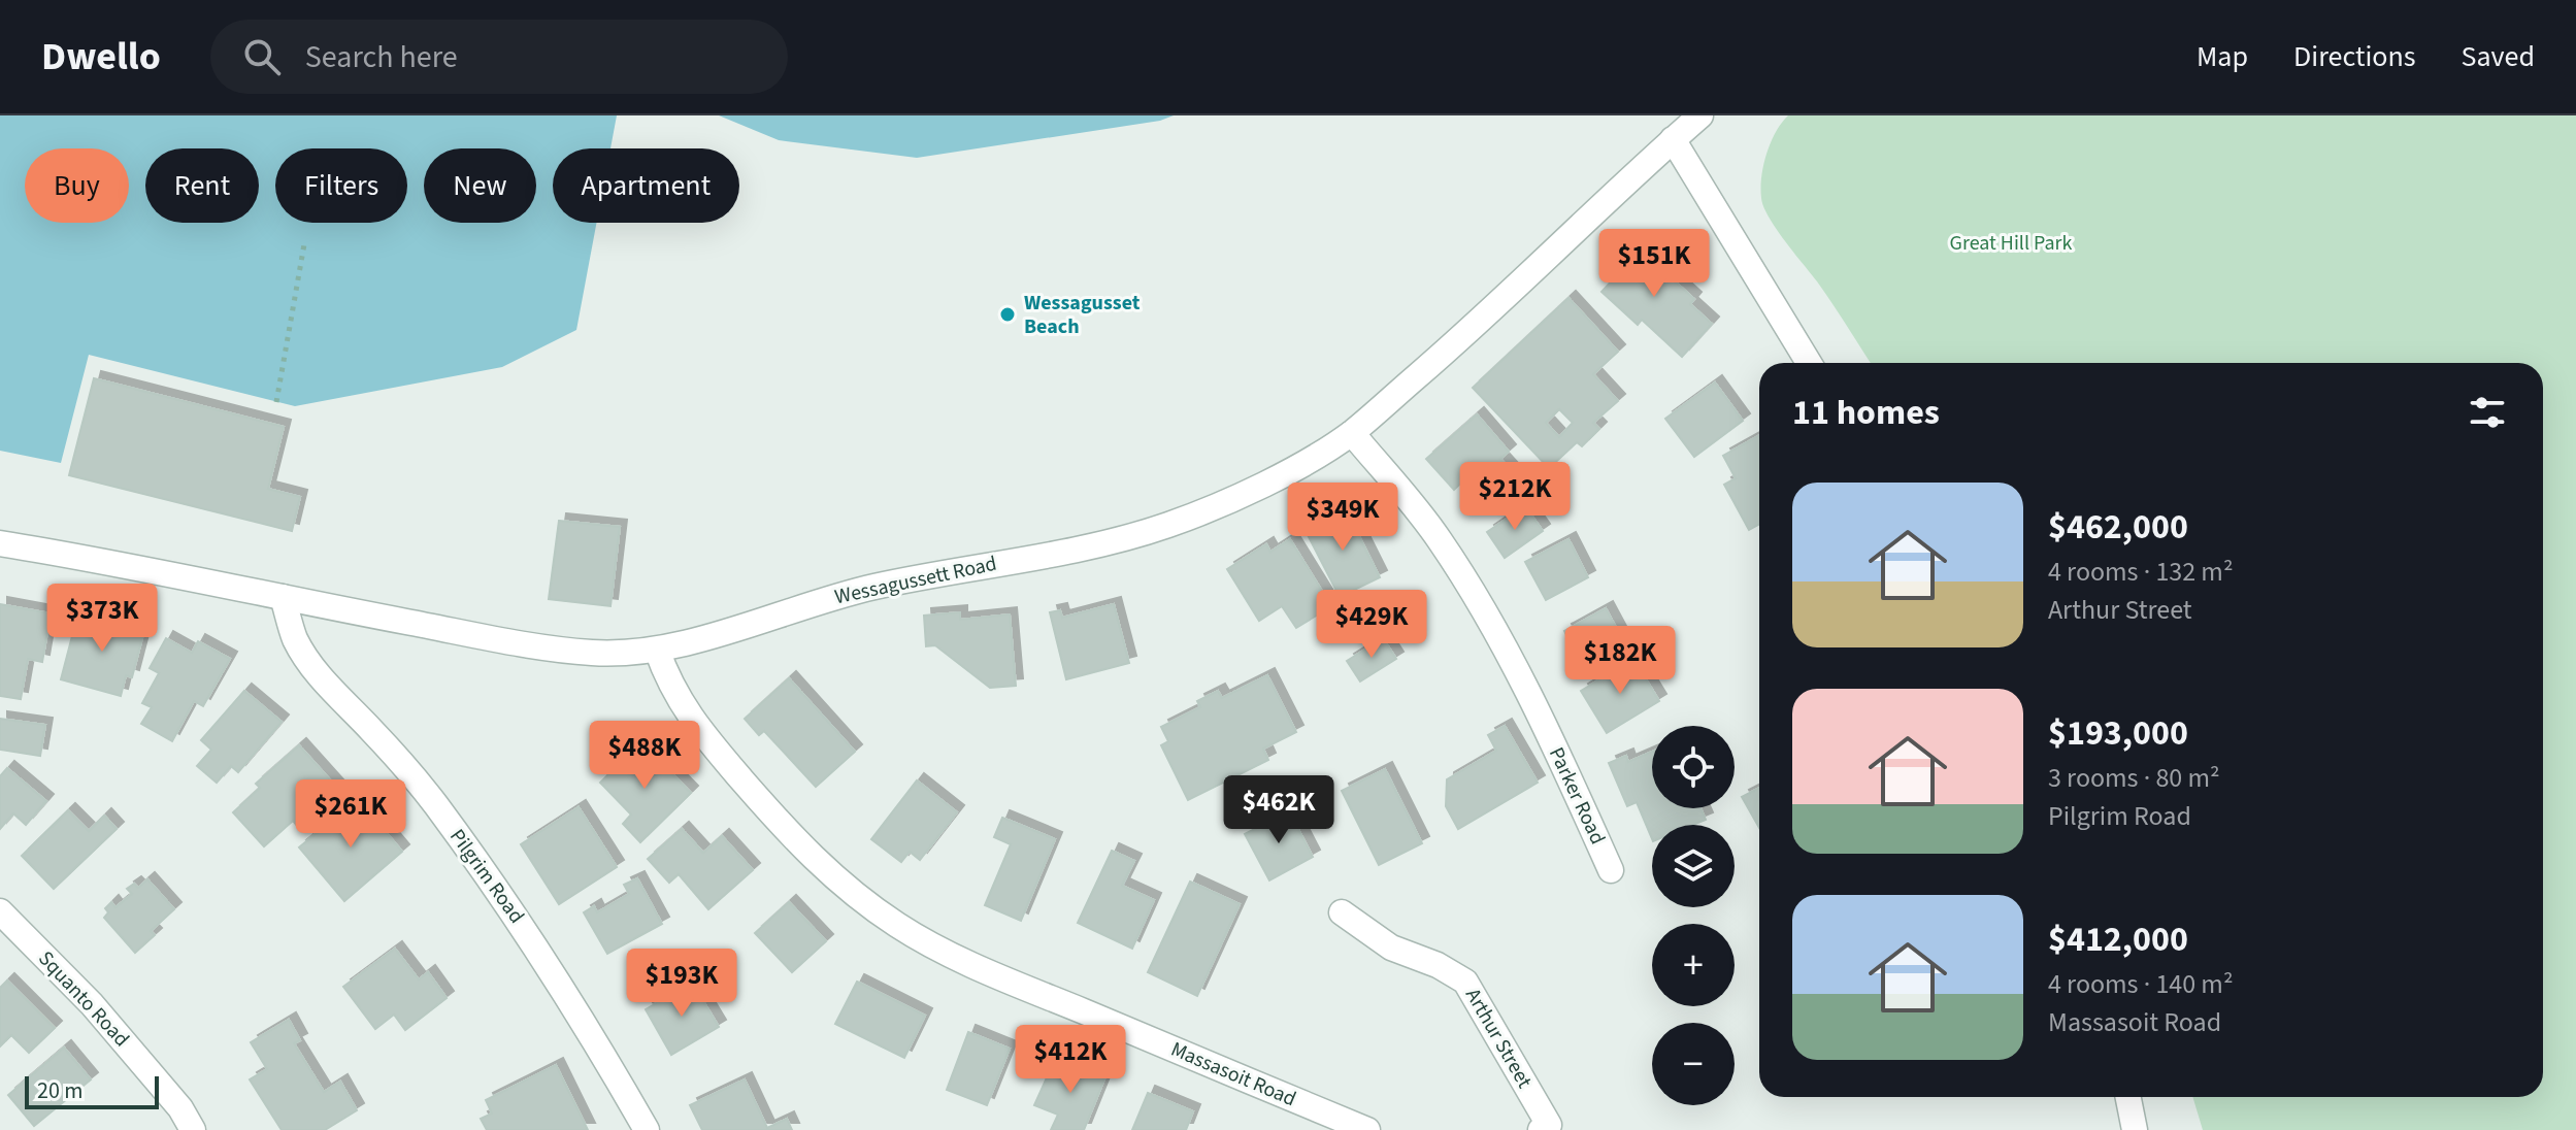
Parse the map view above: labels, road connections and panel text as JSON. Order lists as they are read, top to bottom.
{
  "streets": {
    "street": [
      "Wessagussett Road",
      "Parker Road",
      "Pilgrim Road",
      "Squanto Road",
      "Arthur Street",
      "Massasoit Road"
    ]
  },
  "crossings": [
    ["Wessagussett Road", "Parker Road"],
    ["Wessagussett Road", "Pilgrim Road"],
    ["Wessagussett Road", "Massasoit Road"]
  ],
  "parks": ["Great Hill Park"],
  "places": ["Wessagusset Beach"],
  "scale_bar": "20 m",
  "page": {
    "header": "Dwello",
    "search": "Search here",
    "nav": ["Map", "Directions", "Saved"],
    "chip": [
      "Buy",
      "Rent",
      "Filters",
      "New",
      "Apartment"
    ],
    "price": [
      "$151K",
      "$212K",
      "$349K",
      "$373K",
      "$429K",
      "$182K",
      "$488K",
      "$462K",
      "$261K",
      "$193K",
      "$412K"
    ],
    "heading": "11 homes",
    "list": [
      {
        "name": "$462,000",
        "note": "4 rooms · 132 m² · Arthur Street"
      },
      {
        "name": "$193,000",
        "note": "3 rooms · 80 m² · Pilgrim Road"
      },
      {
        "name": "$412,000",
        "note": "4 rooms · 140 m² · Massasoit Road"
      }
    ],
    "map_buttons": ["+", "−"],
    "scale": "20 m"
  }
}
